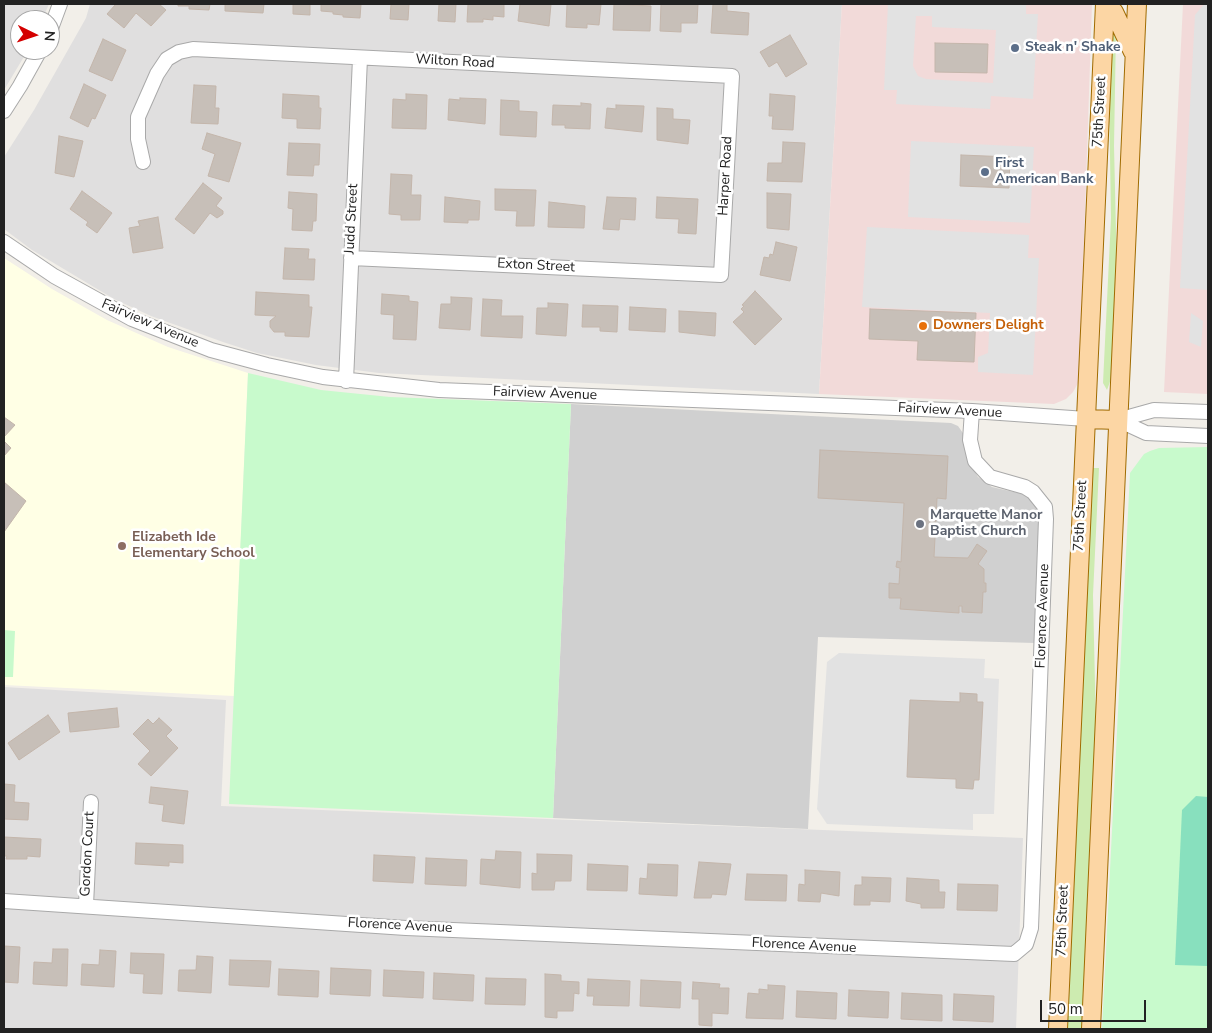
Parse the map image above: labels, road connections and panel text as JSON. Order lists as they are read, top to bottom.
{
  "streets": {
    "main road": ["75th Street", "Fairview Avenue"],
    "street": [
      "Wilton Road",
      "Harper Road",
      "Judd Street",
      "Exton Street",
      "Florence Avenue",
      "Gordon Court"
    ]
  },
  "crossings": [
    ["Wilton Road", "Harper Road"],
    ["Wilton Road", "Judd Street"],
    ["75th Street", "Fairview Avenue"],
    ["Harper Road", "Exton Street"],
    ["Judd Street", "Exton Street"],
    ["Judd Street", "Fairview Avenue"],
    ["Fairview Avenue", "Florence Avenue"],
    ["Florence Avenue", "Gordon Court"]
  ],
  "places": [
    "Steak n' Shake",
    "First American Bank",
    "Downers Delight",
    "Marquette Manor Baptist Church",
    "Elizabeth Ide Elementary School"
  ],
  "scale_bar": "50 m",
  "north": "right"
}
